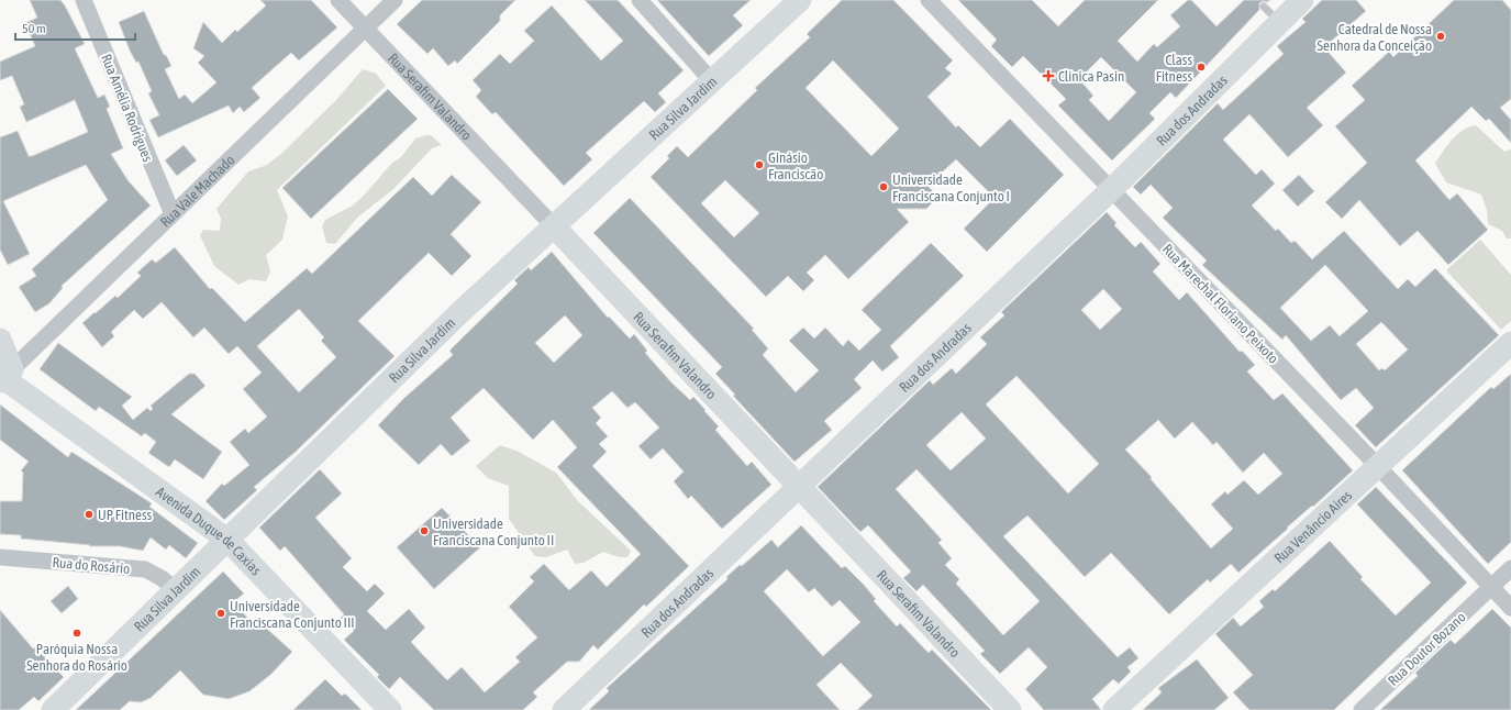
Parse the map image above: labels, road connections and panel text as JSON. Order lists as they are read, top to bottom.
{
  "streets": {
    "street": [
      "Rua Serafim Valandro",
      "Rua Amélia Rodrigues",
      "Rua Silva Jardim",
      "Rua dos Andradas",
      "Rua Vale Machado",
      "Rua Marechal Floriano Peixoto",
      "Rua Venâncio Aires",
      "Avenida Duque de Caxias",
      "Rua do Rosário",
      "Rua Doutor Bozano"
    ]
  },
  "crossings": [
    ["Rua Serafim Valandro", "Rua Silva Jardim"],
    ["Rua Serafim Valandro", "Rua dos Andradas"],
    ["Rua Serafim Valandro", "Rua Vale Machado"],
    ["Rua Amélia Rodrigues", "Rua Vale Machado"],
    ["Rua Silva Jardim", "Avenida Duque de Caxias"],
    ["Rua Silva Jardim", "Rua do Rosário"],
    ["Rua dos Andradas", "Rua Marechal Floriano Peixoto"],
    ["Rua Vale Machado", "Avenida Duque de Caxias"],
    ["Rua Marechal Floriano Peixoto", "Rua Venâncio Aires"],
    ["Rua Marechal Floriano Peixoto", "Rua Doutor Bozano"]
  ],
  "places": {
    "other": [
      "Catedral de Nossa Senhora da Conceição",
      "Class Fitness",
      "Ginásio Franciscão",
      "Universidade Franciscana Conjunto I",
      "UP Fitness",
      "Universidade Franciscana Conjunto II",
      "Universidade Franciscana Conjunto III",
      "Paróquia Nossa Senhora do Rosário"
    ],
    "health": ["Clínica Pasin"]
  },
  "scale_bar": "50 m"
}
